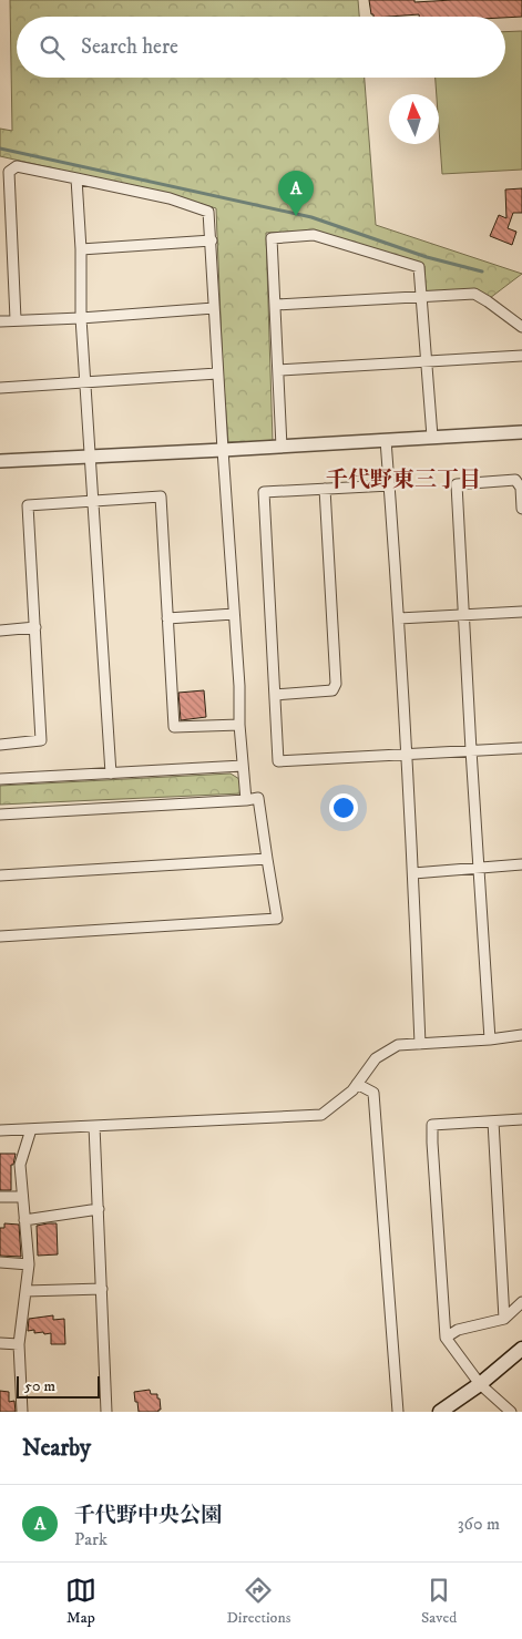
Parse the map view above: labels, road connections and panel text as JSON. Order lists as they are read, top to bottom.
{
  "districts": ["千代野東三丁目"],
  "scale_bar": "50 m",
  "north": "top",
  "page": {
    "search": "Search here",
    "pins": "A",
    "scale": "50 m",
    "heading": "Nearby",
    "list": [
      {
        "mark": "A",
        "name": "千代野中央公園",
        "note": "Park",
        "value": "360 m"
      }
    ],
    "nav": ["Map", "Directions", "Saved"]
  }
}
